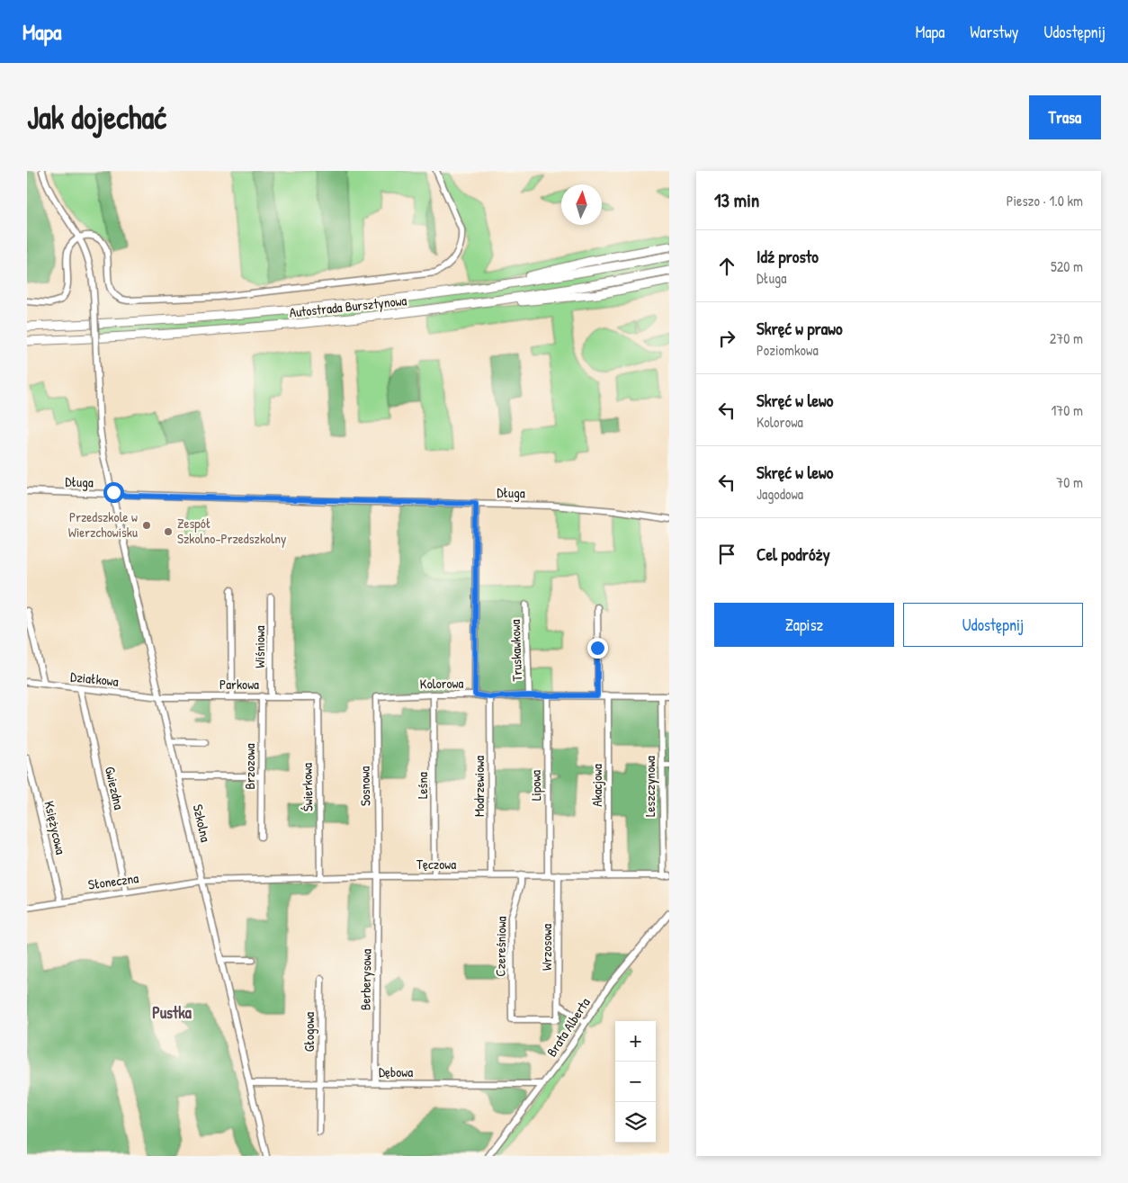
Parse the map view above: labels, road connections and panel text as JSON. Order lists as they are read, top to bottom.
{
  "streets": {
    "highway": ["Autostrada Bursztynowa"],
    "street": [
      "Długa",
      "Wiśniowa",
      "Truskawkowa",
      "Działkowa",
      "Kolorowa",
      "Parkowa",
      "Brzozowa",
      "Leśna",
      "Lipowa",
      "Akacjowa",
      "Sosnowa",
      "Modrzewiowa",
      "Leszczynowa",
      "Świerkowa",
      "Gwiezdna",
      "Szkolna",
      "Księżycowa",
      "Tęczowa",
      "Słoneczna",
      "Czereśniowa",
      "Wrzosowa",
      "Berberysowa",
      "Brata Alberta",
      "Głogowa",
      "Dębowa"
    ]
  },
  "crossings": [
    ["Długa", "Szkolna"],
    ["Wiśniowa", "Parkowa"],
    ["Truskawkowa", "Kolorowa"],
    ["Działkowa", "Parkowa"],
    ["Działkowa", "Gwiezdna"],
    ["Działkowa", "Szkolna"],
    ["Kolorowa", "Leśna"],
    ["Kolorowa", "Lipowa"],
    ["Kolorowa", "Akacjowa"],
    ["Kolorowa", "Sosnowa"],
    ["Kolorowa", "Modrzewiowa"],
    ["Kolorowa", "Leszczynowa"],
    ["Parkowa", "Brzozowa"],
    ["Parkowa", "Świerkowa"],
    ["Parkowa", "Szkolna"],
    ["Leśna", "Tęczowa"],
    ["Lipowa", "Tęczowa"],
    ["Akacjowa", "Tęczowa"],
    ["Sosnowa", "Tęczowa"],
    ["Sosnowa", "Berberysowa"],
    ["Modrzewiowa", "Tęczowa"],
    ["Leszczynowa", "Tęczowa"],
    ["Świerkowa", "Tęczowa"],
    ["Gwiezdna", "Słoneczna"],
    ["Szkolna", "Tęczowa"],
    ["Szkolna", "Słoneczna"],
    ["Szkolna", "Dębowa"],
    ["Księżycowa", "Słoneczna"],
    ["Tęczowa", "Słoneczna"],
    ["Tęczowa", "Czereśniowa"],
    ["Tęczowa", "Wrzosowa"],
    ["Tęczowa", "Berberysowa"],
    ["Czereśniowa", "Wrzosowa"],
    ["Berberysowa", "Dębowa"],
    ["Brata Alberta", "Dębowa"],
    ["Głogowa", "Dębowa"]
  ],
  "districts": ["Pustka"],
  "places": ["Przedszkole w Wierzchowisku", "Zespół Szkolno-Przedszkolny"],
  "north": "top",
  "page": {
    "header": "Mapa",
    "nav": ["Mapa", "Warstwy", "Udostępnij"],
    "buttons": [
      "Trasa",
      ["Zapisz", "Udostępnij"]
    ],
    "title": "Jak dojechać",
    "heading": ["13 min", "Pieszo · 1.0 km"],
    "list": [
      ["Idź prosto", "Długa", "520 m"],
      ["Skręć w prawo", "Poziomkowa", "270 m"],
      ["Skręć w lewo", "Kolorowa", "170 m"],
      ["Skręć w lewo", "Jagodowa", "70 m"],
      "Cel podróży"
    ],
    "map_buttons": ["+", "−"]
  }
}
